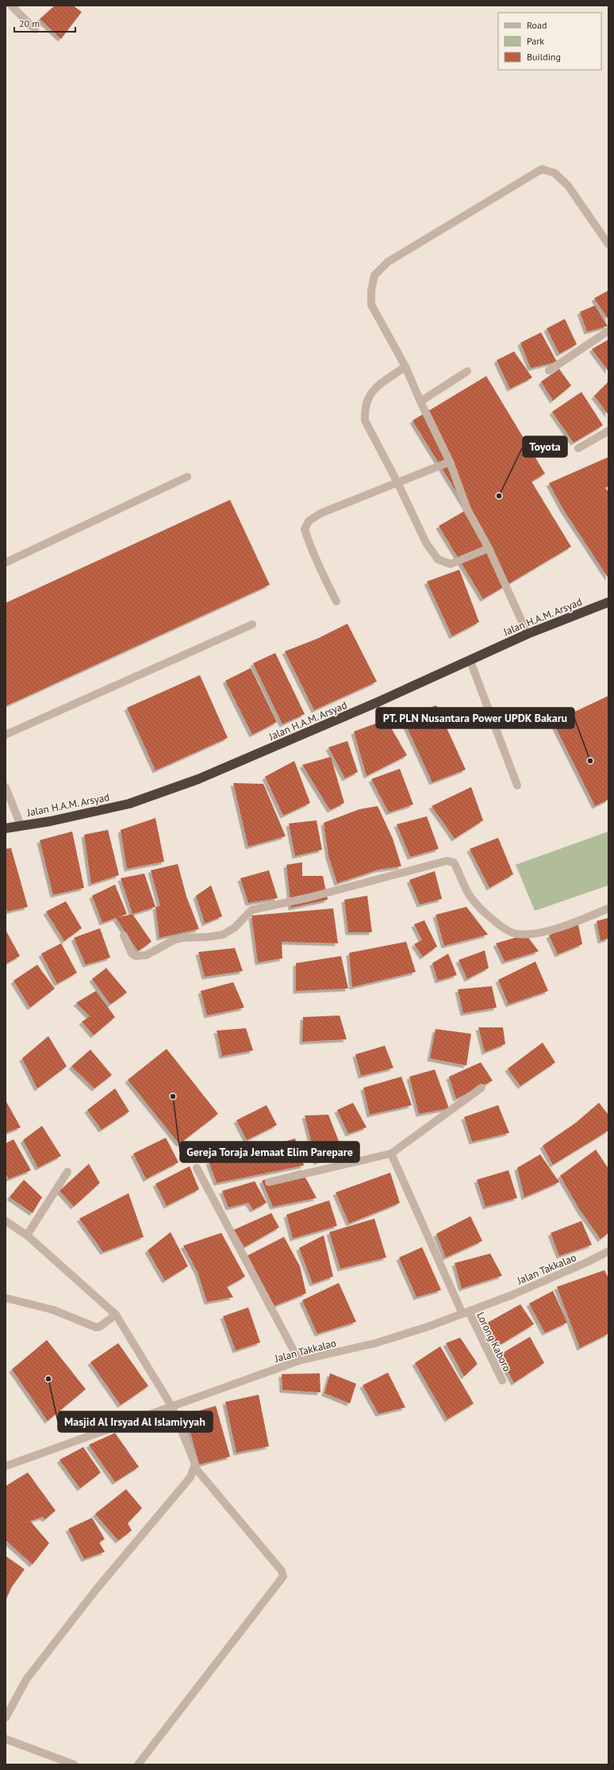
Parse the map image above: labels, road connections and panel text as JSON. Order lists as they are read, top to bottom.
{
  "streets": {
    "highway": ["Jalan H.A.M. Arsyad"],
    "street": ["Jalan Takkalao", "Lorong Kaboro"]
  },
  "crossings": [
    ["Jalan Takkalao", "Lorong Kaboro"]
  ],
  "places": [
    "Toyota",
    "PT. PLN Nusantara Power UPDK Bakaru",
    "Gereja Toraja Jemaat Elim Parepare",
    "Masjid Al Irsyad Al Islamiyyah"
  ],
  "legend": ["Road", "Park", "Building"],
  "scale_bar": "20 m"
}
